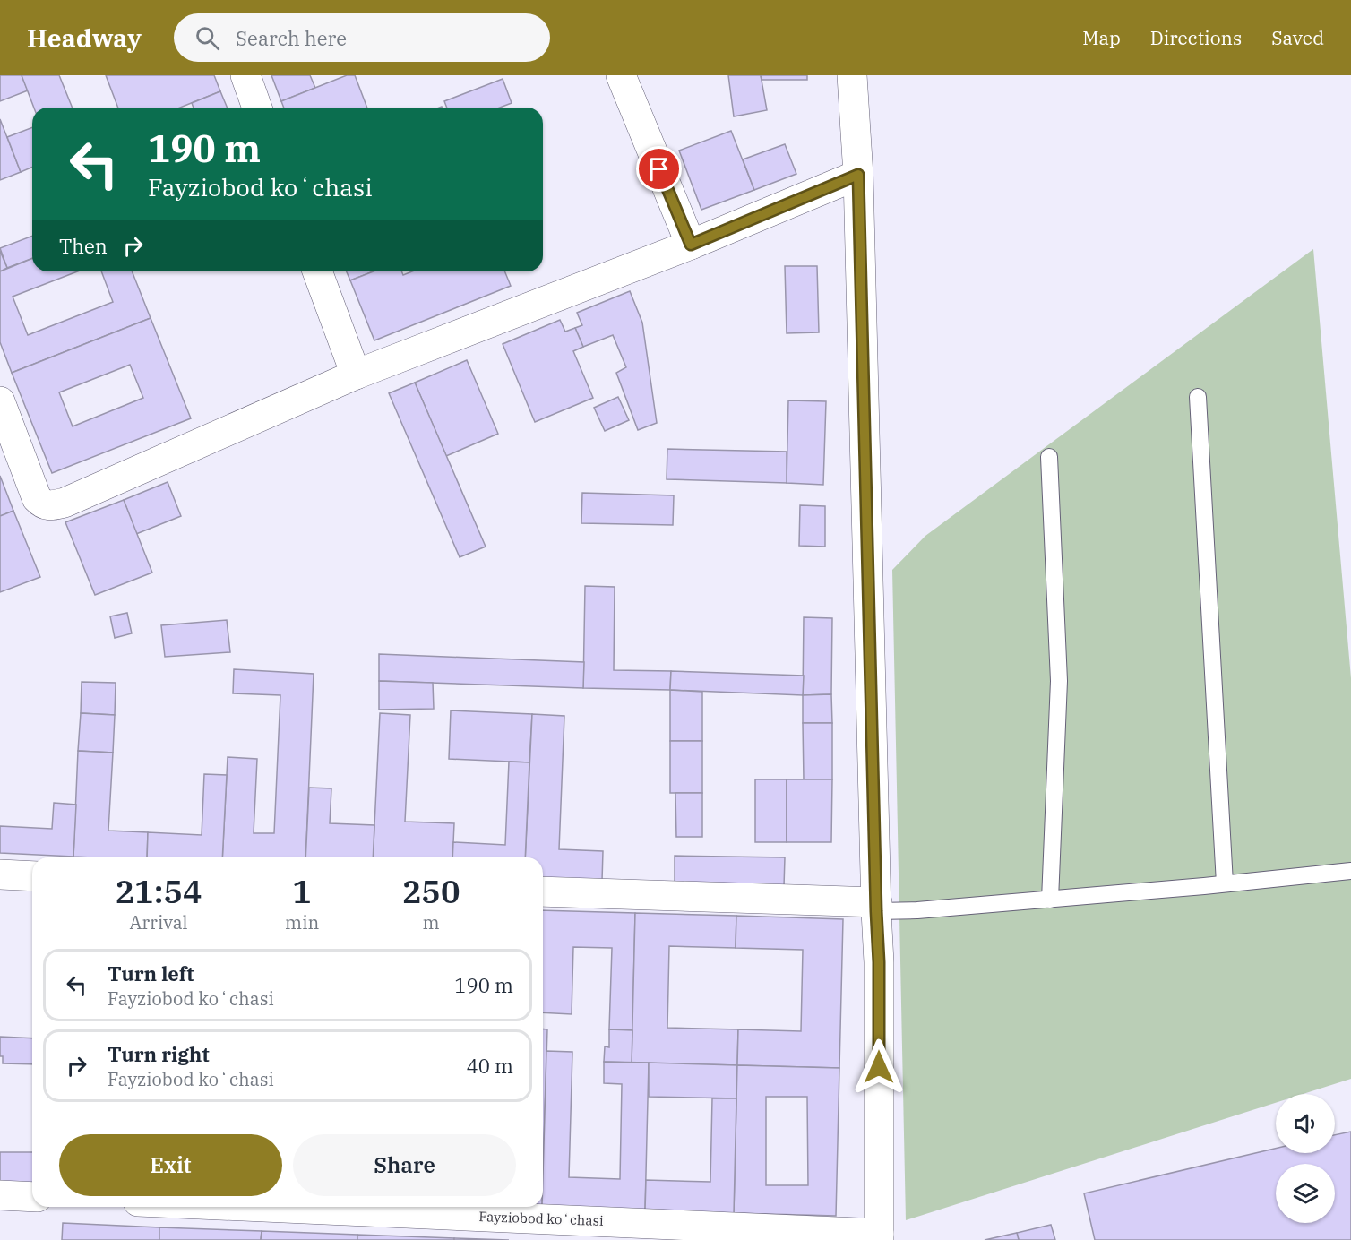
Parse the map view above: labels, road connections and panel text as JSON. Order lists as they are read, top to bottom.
{
  "streets": {
    "street": ["Fayziobod koʻchasi"]
  },
  "page": {
    "header": "Headway",
    "search": "Search here",
    "nav": ["Map", "Directions", "Saved"],
    "turn": ["190 m", "Fayziobod koʻchasi"],
    "then": "Then",
    "eta": [
      "21:54",
      "Arrival",
      "1",
      "min",
      "250",
      "m"
    ],
    "list": [
      {
        "name": "Turn left",
        "note": "Fayziobod koʻchasi",
        "value": "190 m"
      },
      {
        "name": "Turn right",
        "note": "Fayziobod koʻchasi",
        "value": "40 m"
      }
    ],
    "buttons": ["Exit", "Share"]
  }
}
